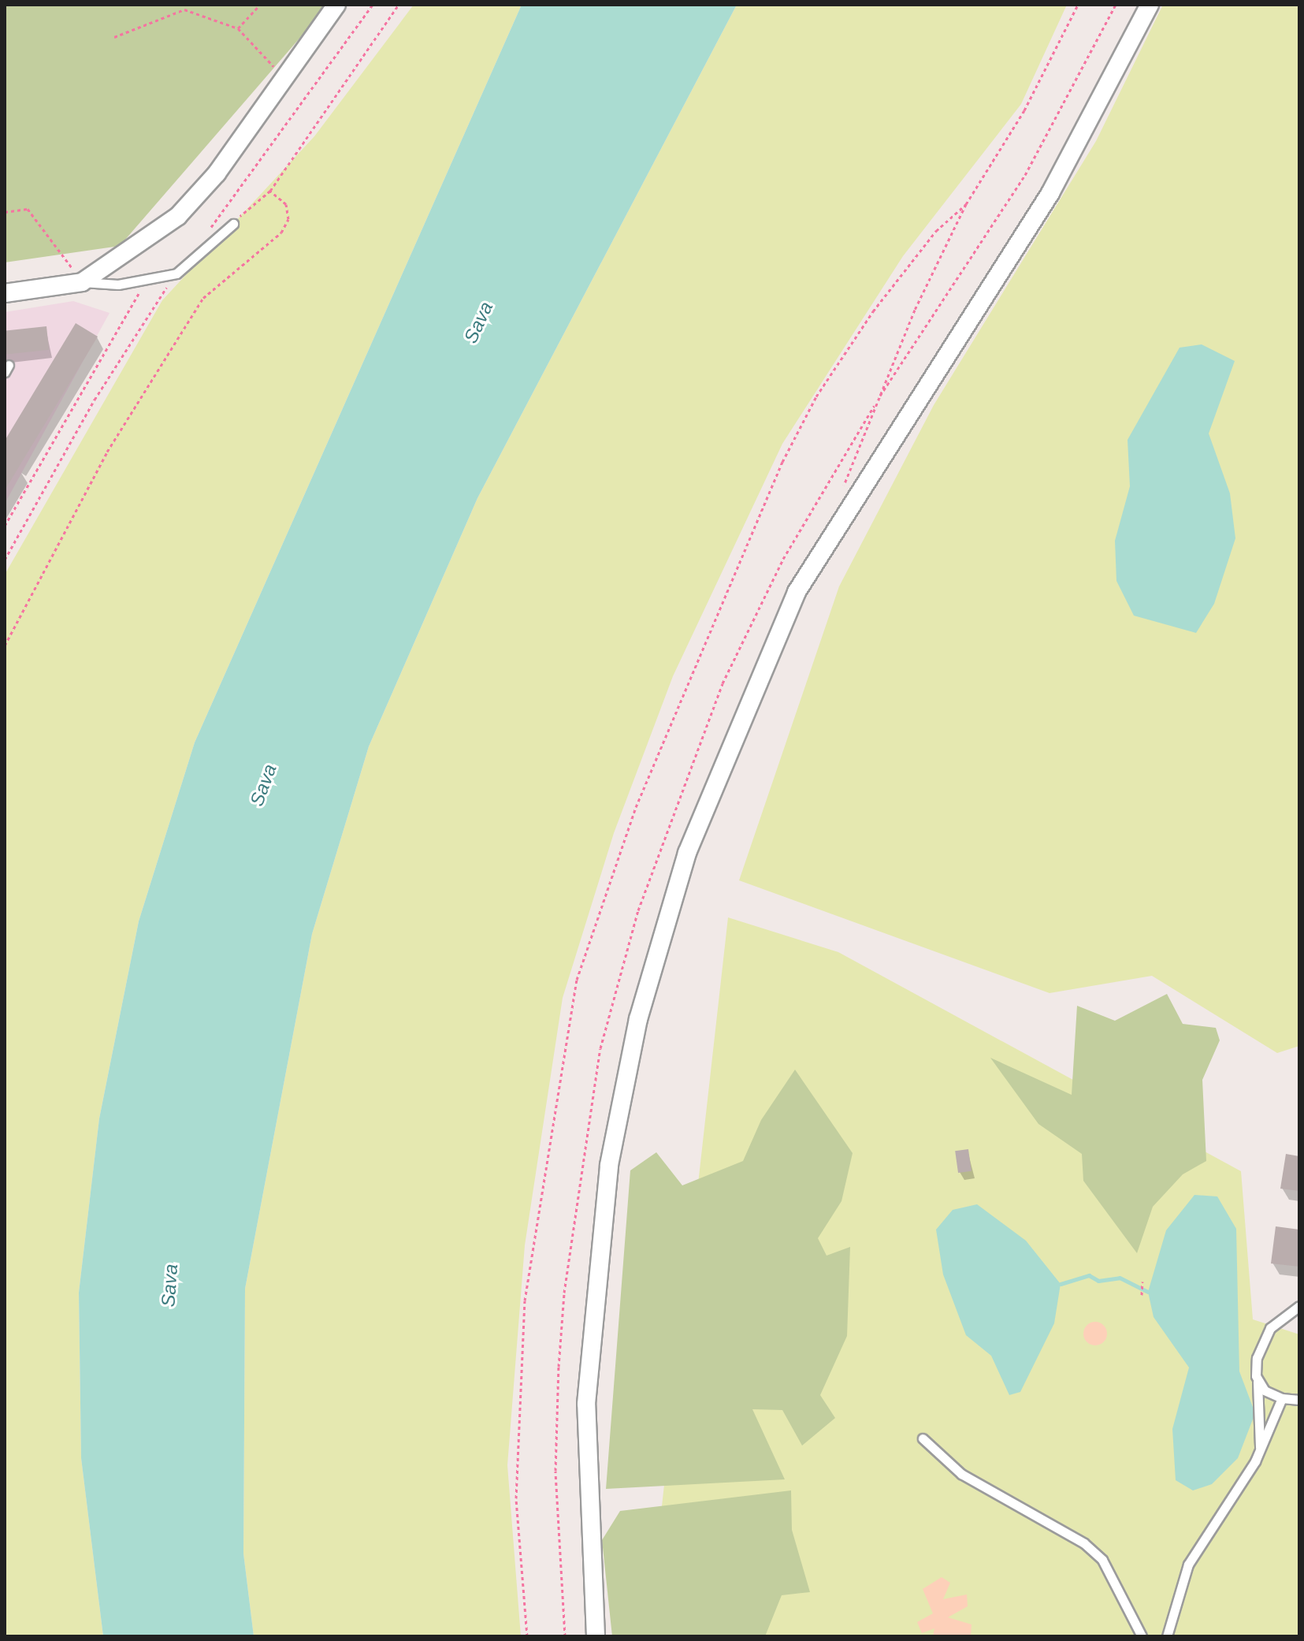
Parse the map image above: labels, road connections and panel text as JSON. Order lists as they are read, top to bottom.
{
  "water": ["Sava"]
}
